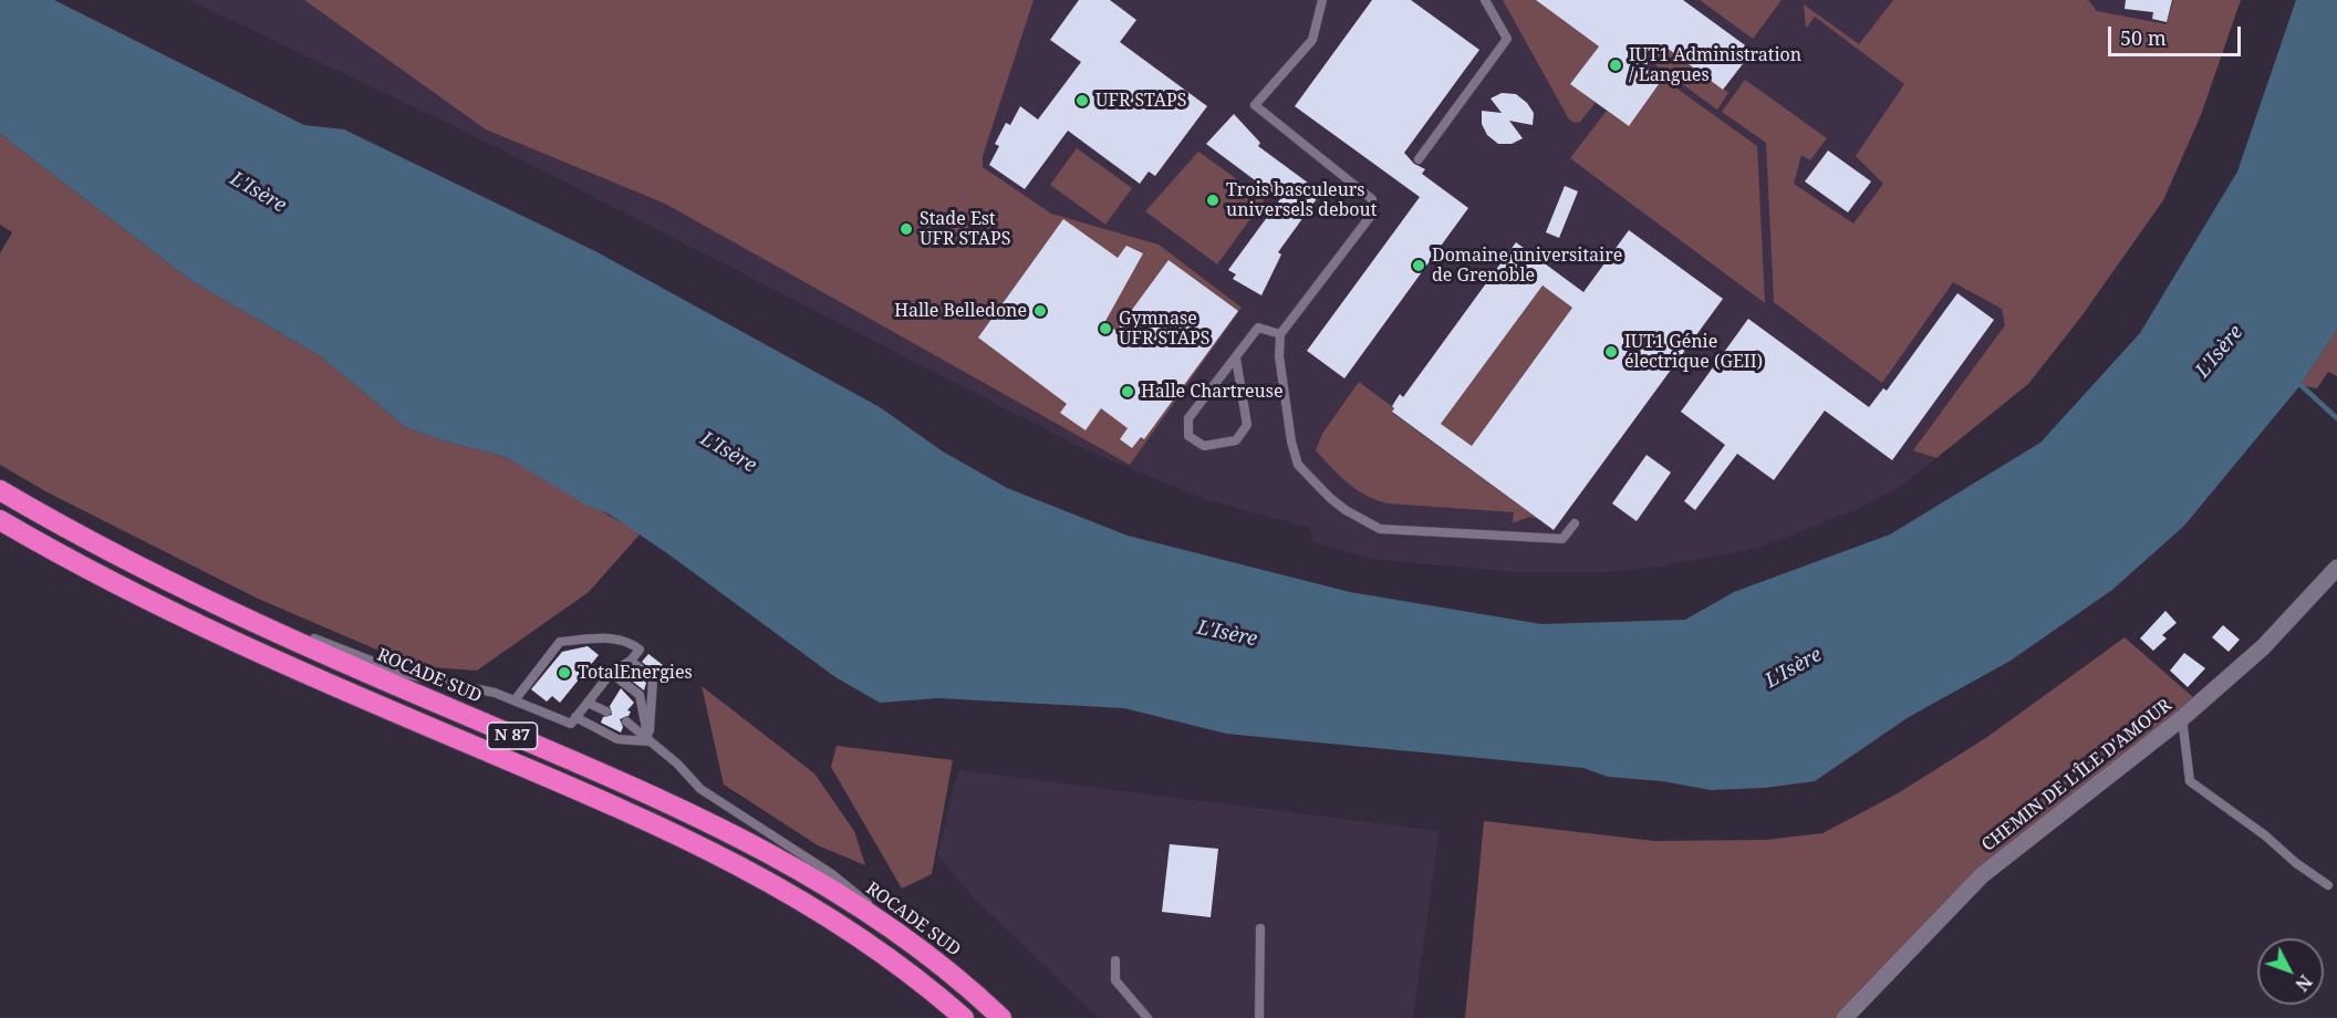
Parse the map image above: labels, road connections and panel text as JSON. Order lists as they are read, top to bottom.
{
  "streets": {
    "highway": ["ROCADE SUD", "N 87"],
    "street": ["CHEMIN DE L'ÎLE D'AMOUR"]
  },
  "water": ["L'Isère"],
  "places": [
    "IUT1 Administration / Langues",
    "UFR STAPS",
    "Trois basculeurs universels debout",
    "Stade Est UFR STAPS",
    "Domaine universitaire de Grenoble",
    "Halle Belledone",
    "Gymnase UFR STAPS",
    "IUT1 Génie électrique (GEII)",
    "Halle Chartreuse",
    "TotalEnergies"
  ],
  "scale_bar": "50 m",
  "north": "bottom right"
}
